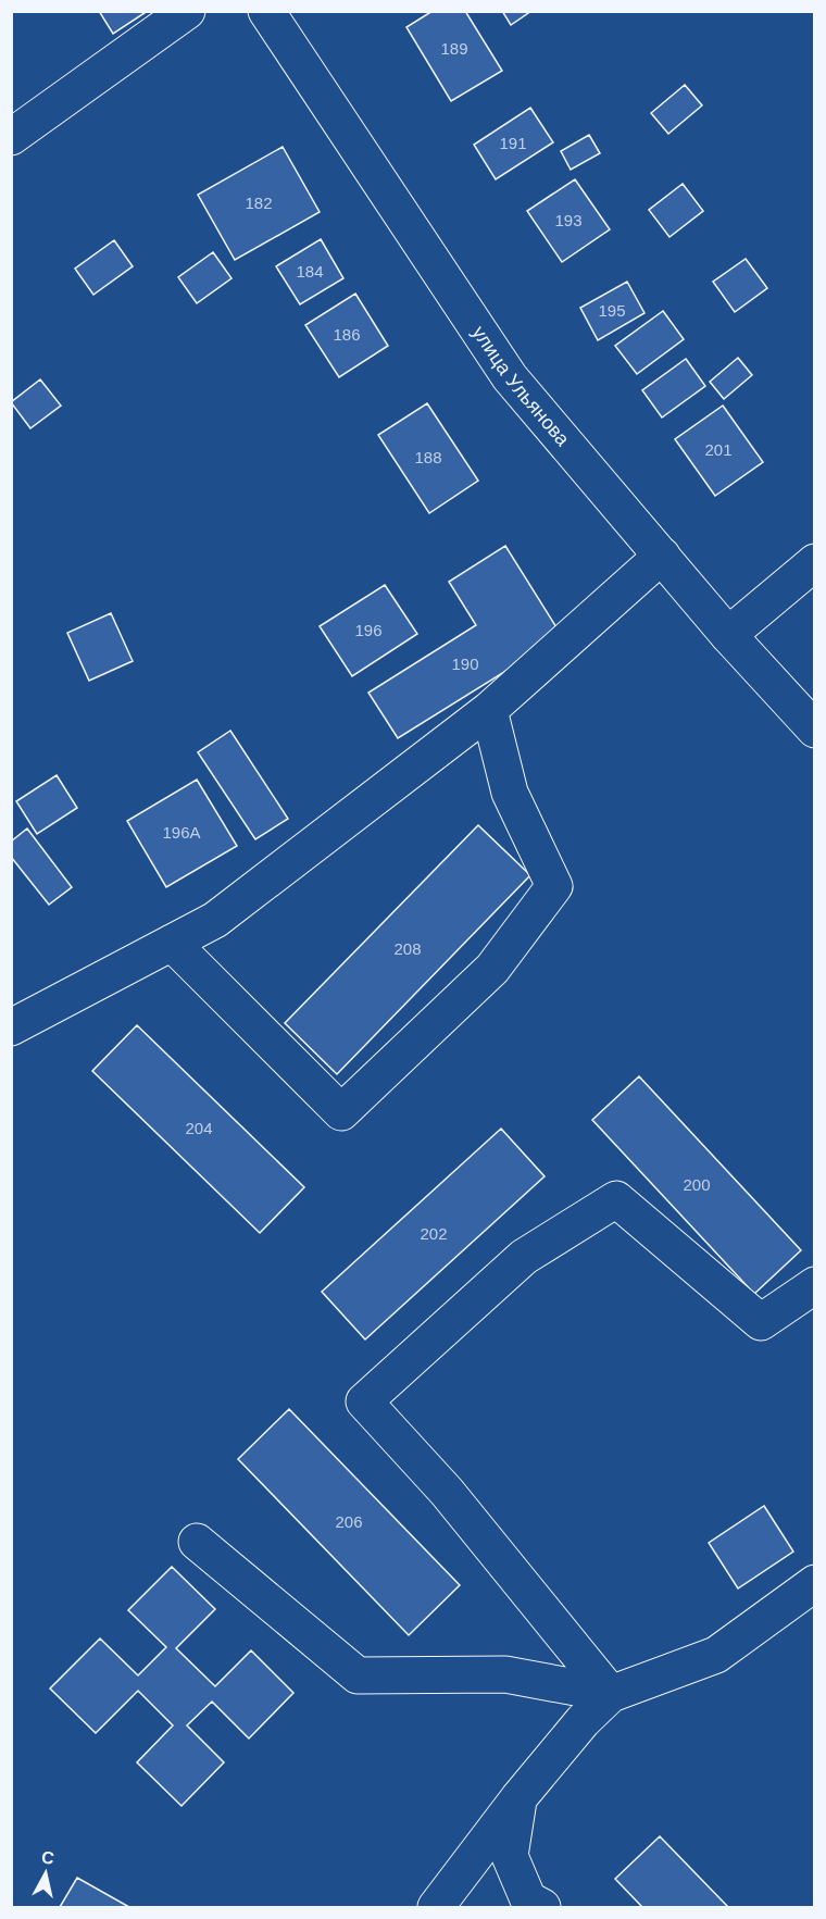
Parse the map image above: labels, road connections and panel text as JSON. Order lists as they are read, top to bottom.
{
  "streets": {
    "street": ["улица Ульянова"]
  },
  "house_numbers": [
    "189",
    "191",
    "182",
    "193",
    "184",
    "195",
    "186",
    "201",
    "188",
    "196",
    "190",
    "196А",
    "208",
    "204",
    "200",
    "202",
    "206"
  ],
  "north": "top"
}
